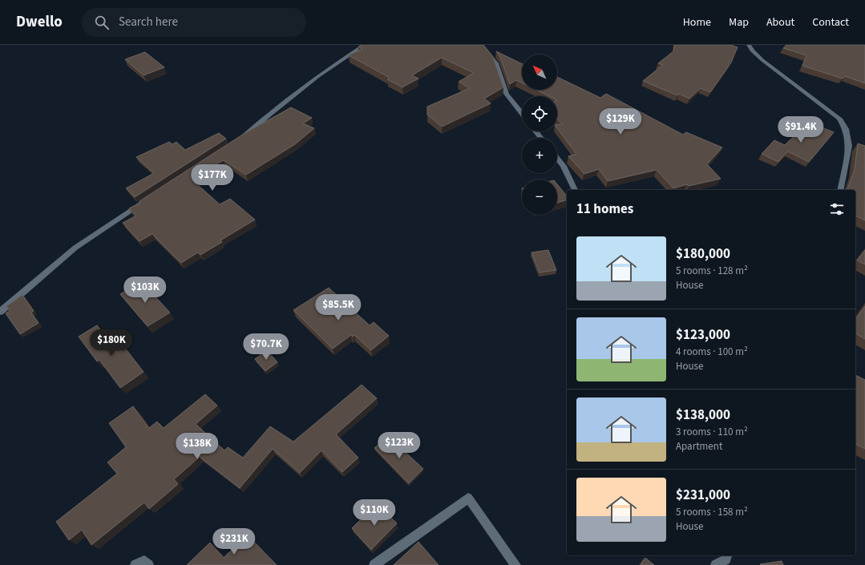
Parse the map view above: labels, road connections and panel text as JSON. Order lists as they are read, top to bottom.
{
  "north": "top left",
  "page": {
    "header": "Dwello",
    "search": "Search here",
    "nav": [
      "Home",
      "Map",
      "About",
      "Contact"
    ],
    "map_buttons": ["+", "−"],
    "price": [
      "$129K",
      "$91.4K",
      "$177K",
      "$103K",
      "$85.5K",
      "$180K",
      "$70.7K",
      "$123K",
      "$138K",
      "$110K",
      "$231K"
    ],
    "heading": "11 homes",
    "list": [
      {
        "name": "$180,000",
        "note": "5 rooms · 128 m² · House"
      },
      {
        "name": "$123,000",
        "note": "4 rooms · 100 m² · House"
      },
      {
        "name": "$138,000",
        "note": "3 rooms · 110 m² · Apartment"
      },
      {
        "name": "$231,000",
        "note": "5 rooms · 158 m² · House"
      }
    ]
  }
}
